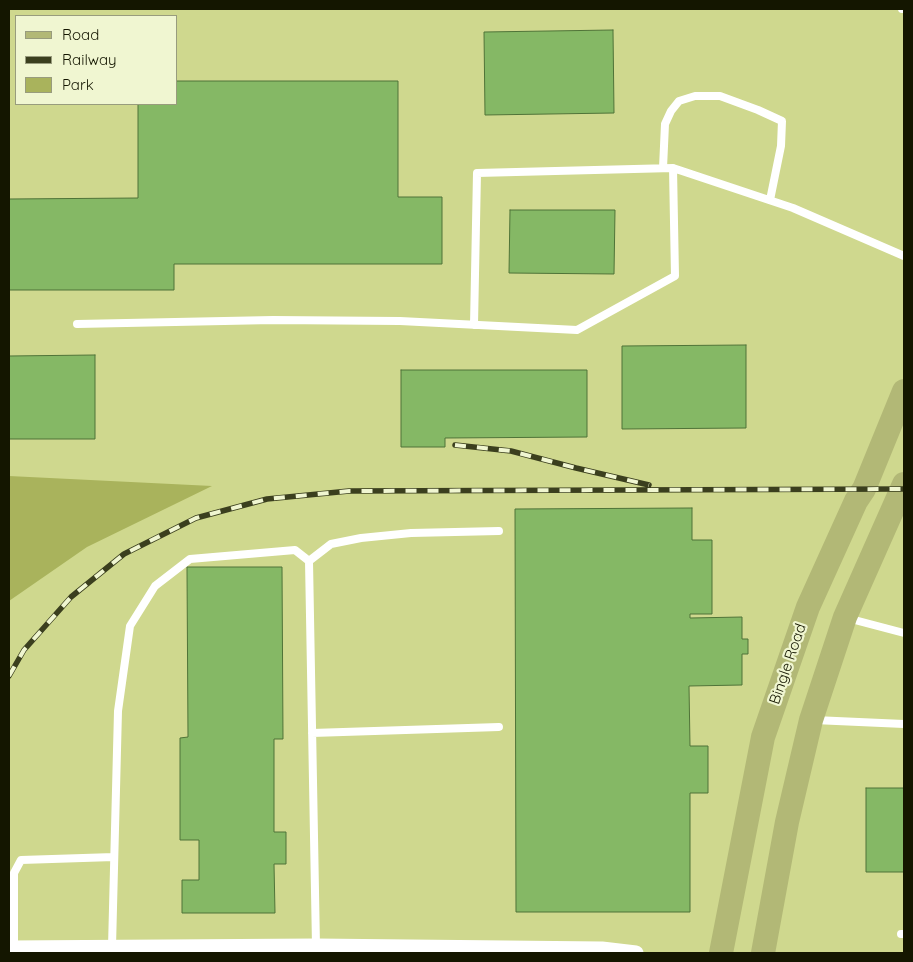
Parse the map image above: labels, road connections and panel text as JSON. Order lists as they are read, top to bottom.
{
  "streets": {
    "main road": ["Bingle Road"]
  },
  "legend": ["Road", "Railway", "Park"]
}
